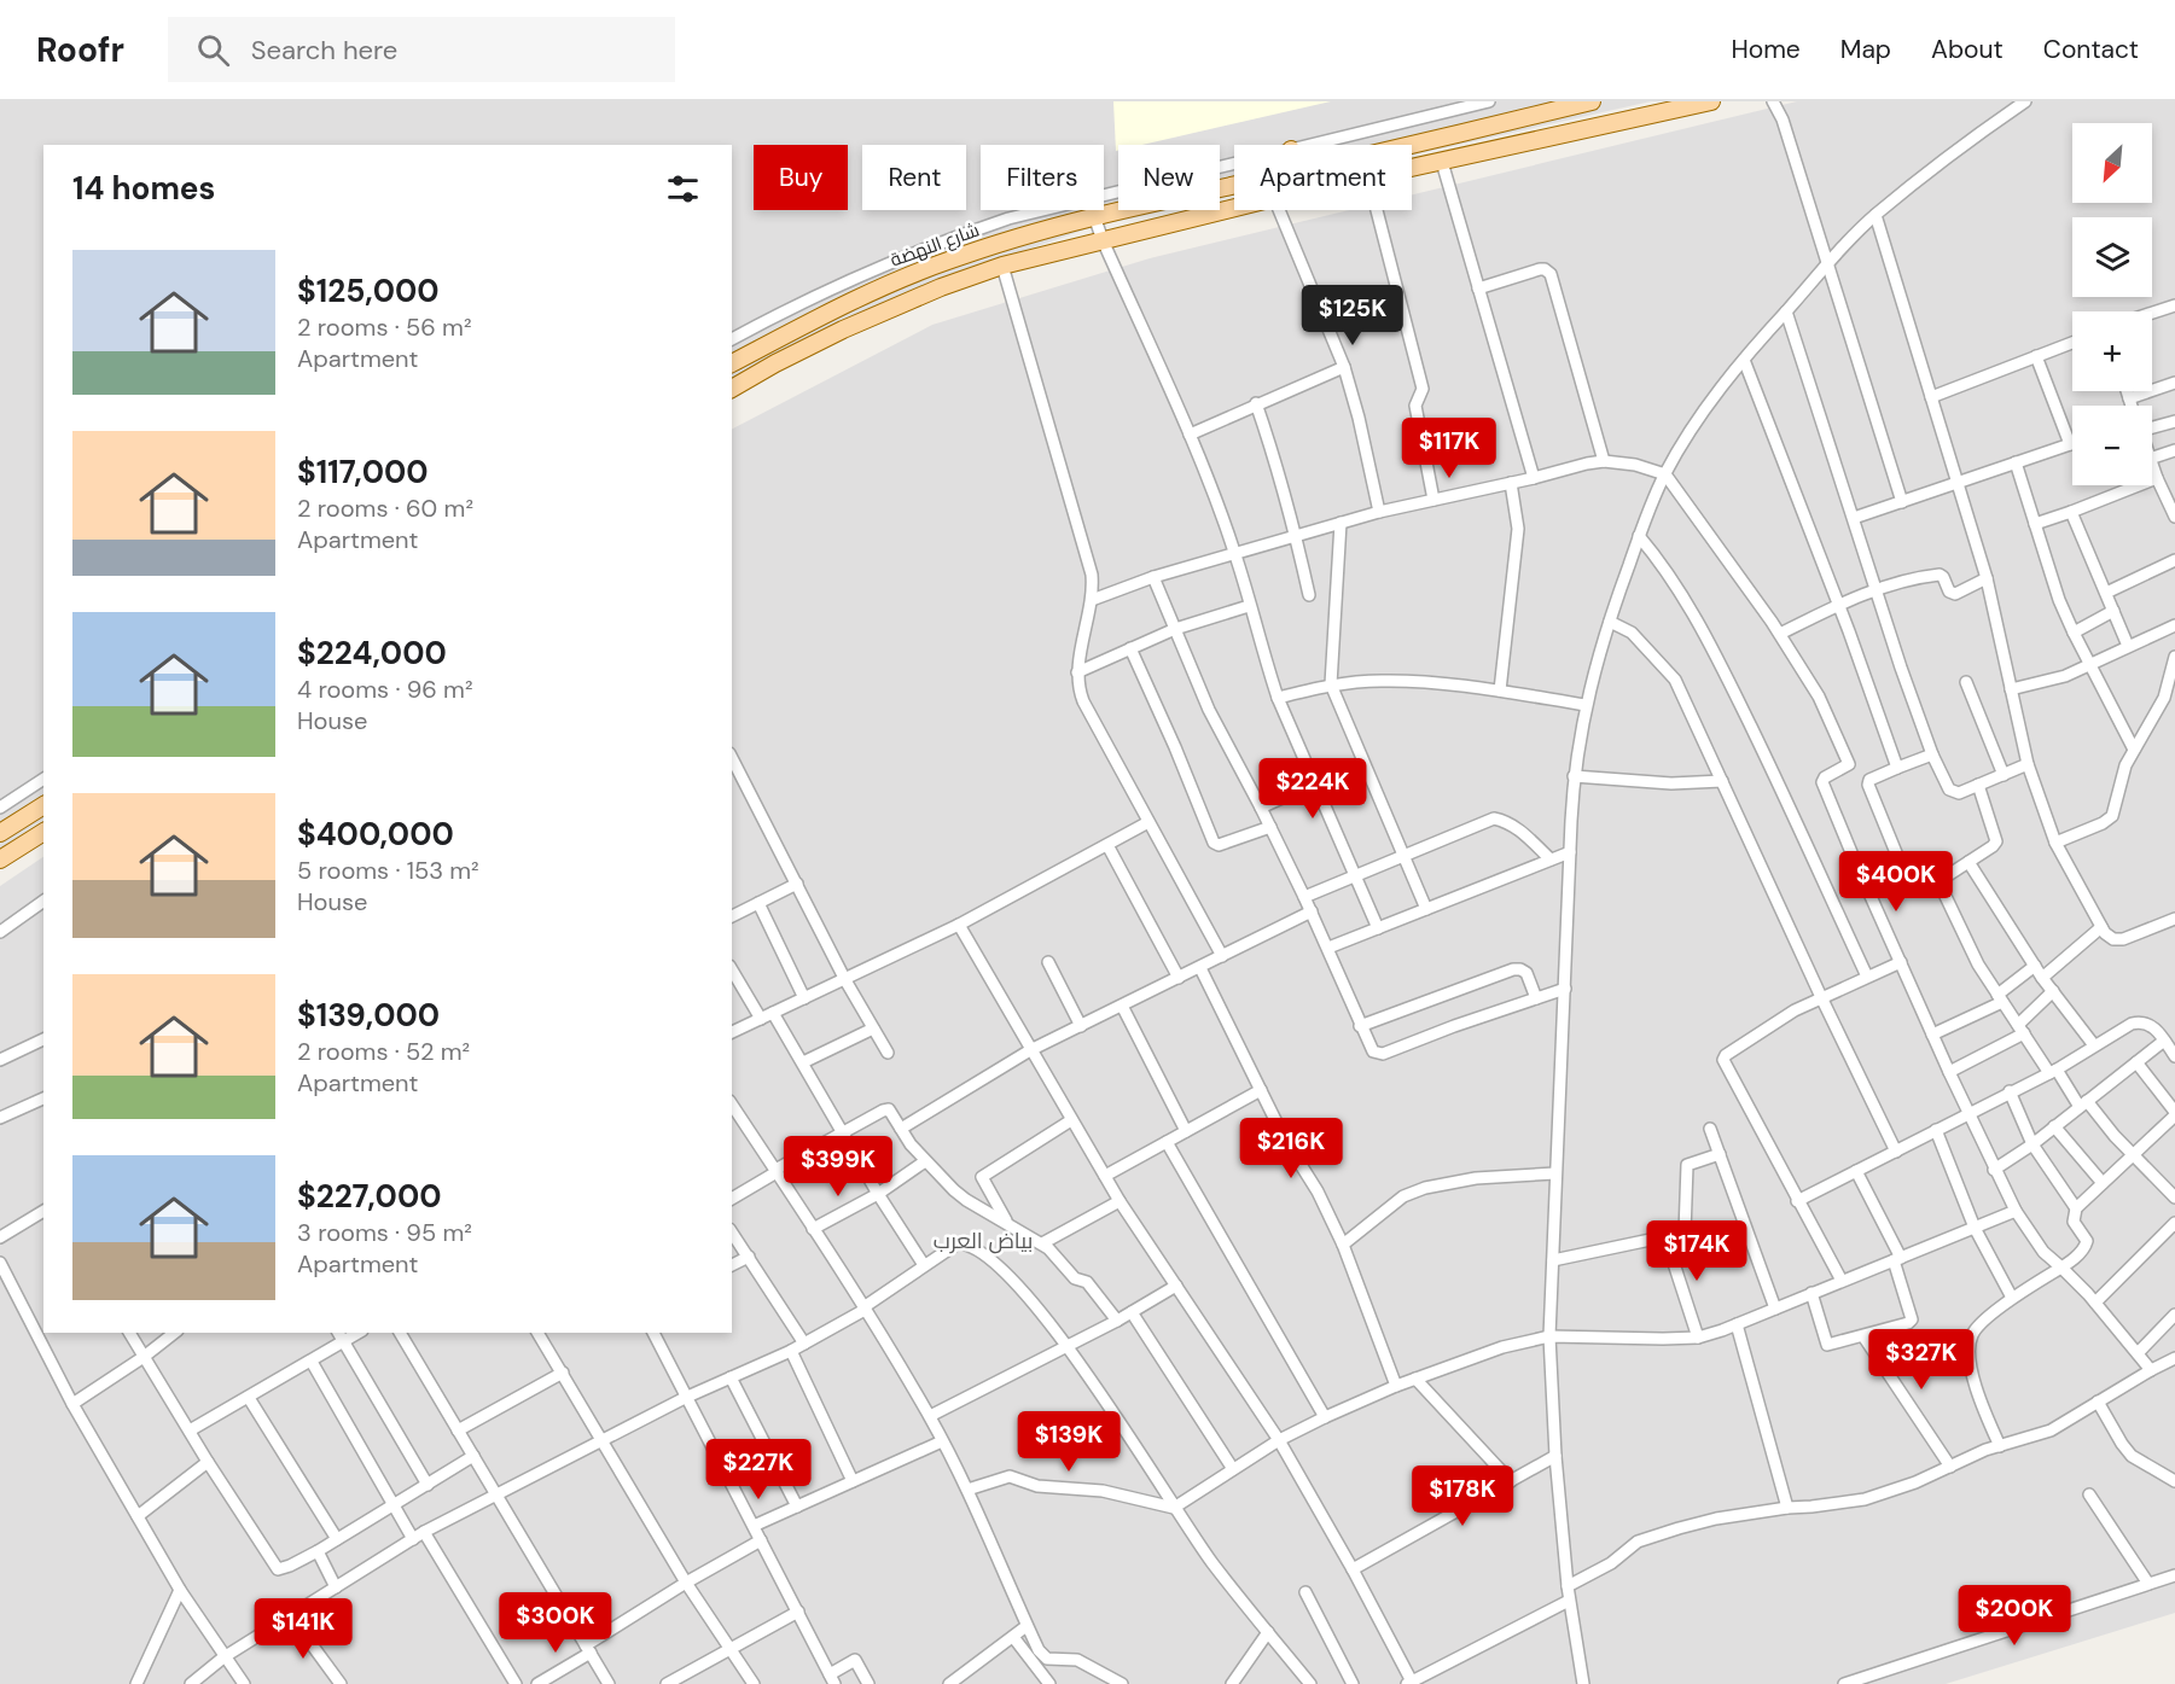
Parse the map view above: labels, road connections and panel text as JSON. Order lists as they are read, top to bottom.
{
  "streets": {
    "street": ["شارع النهضة"]
  },
  "districts": ["بياض العرب"],
  "north": "bottom left",
  "page": {
    "header": "Roofr",
    "search": "Search here",
    "nav": [
      "Home",
      "Map",
      "About",
      "Contact"
    ],
    "map_buttons": ["+", "−"],
    "chip": [
      "Buy",
      "Rent",
      "Filters",
      "New",
      "Apartment"
    ],
    "heading": "14 homes",
    "list": [
      {
        "name": "$125,000",
        "note": "2 rooms · 56 m² · Apartment"
      },
      {
        "name": "$117,000",
        "note": "2 rooms · 60 m² · Apartment"
      },
      {
        "name": "$224,000",
        "note": "4 rooms · 96 m² · House"
      },
      {
        "name": "$400,000",
        "note": "5 rooms · 153 m² · House"
      },
      {
        "name": "$139,000",
        "note": "2 rooms · 52 m² · Apartment"
      },
      {
        "name": "$227,000",
        "note": "3 rooms · 95 m² · Apartment"
      }
    ],
    "price": [
      "$125K",
      "$117K",
      "$224K",
      "$400K",
      "$216K",
      "$399K",
      "$174K",
      "$327K",
      "$139K",
      "$227K",
      "$178K",
      "$200K",
      "$300K",
      "$141K"
    ]
  }
}
